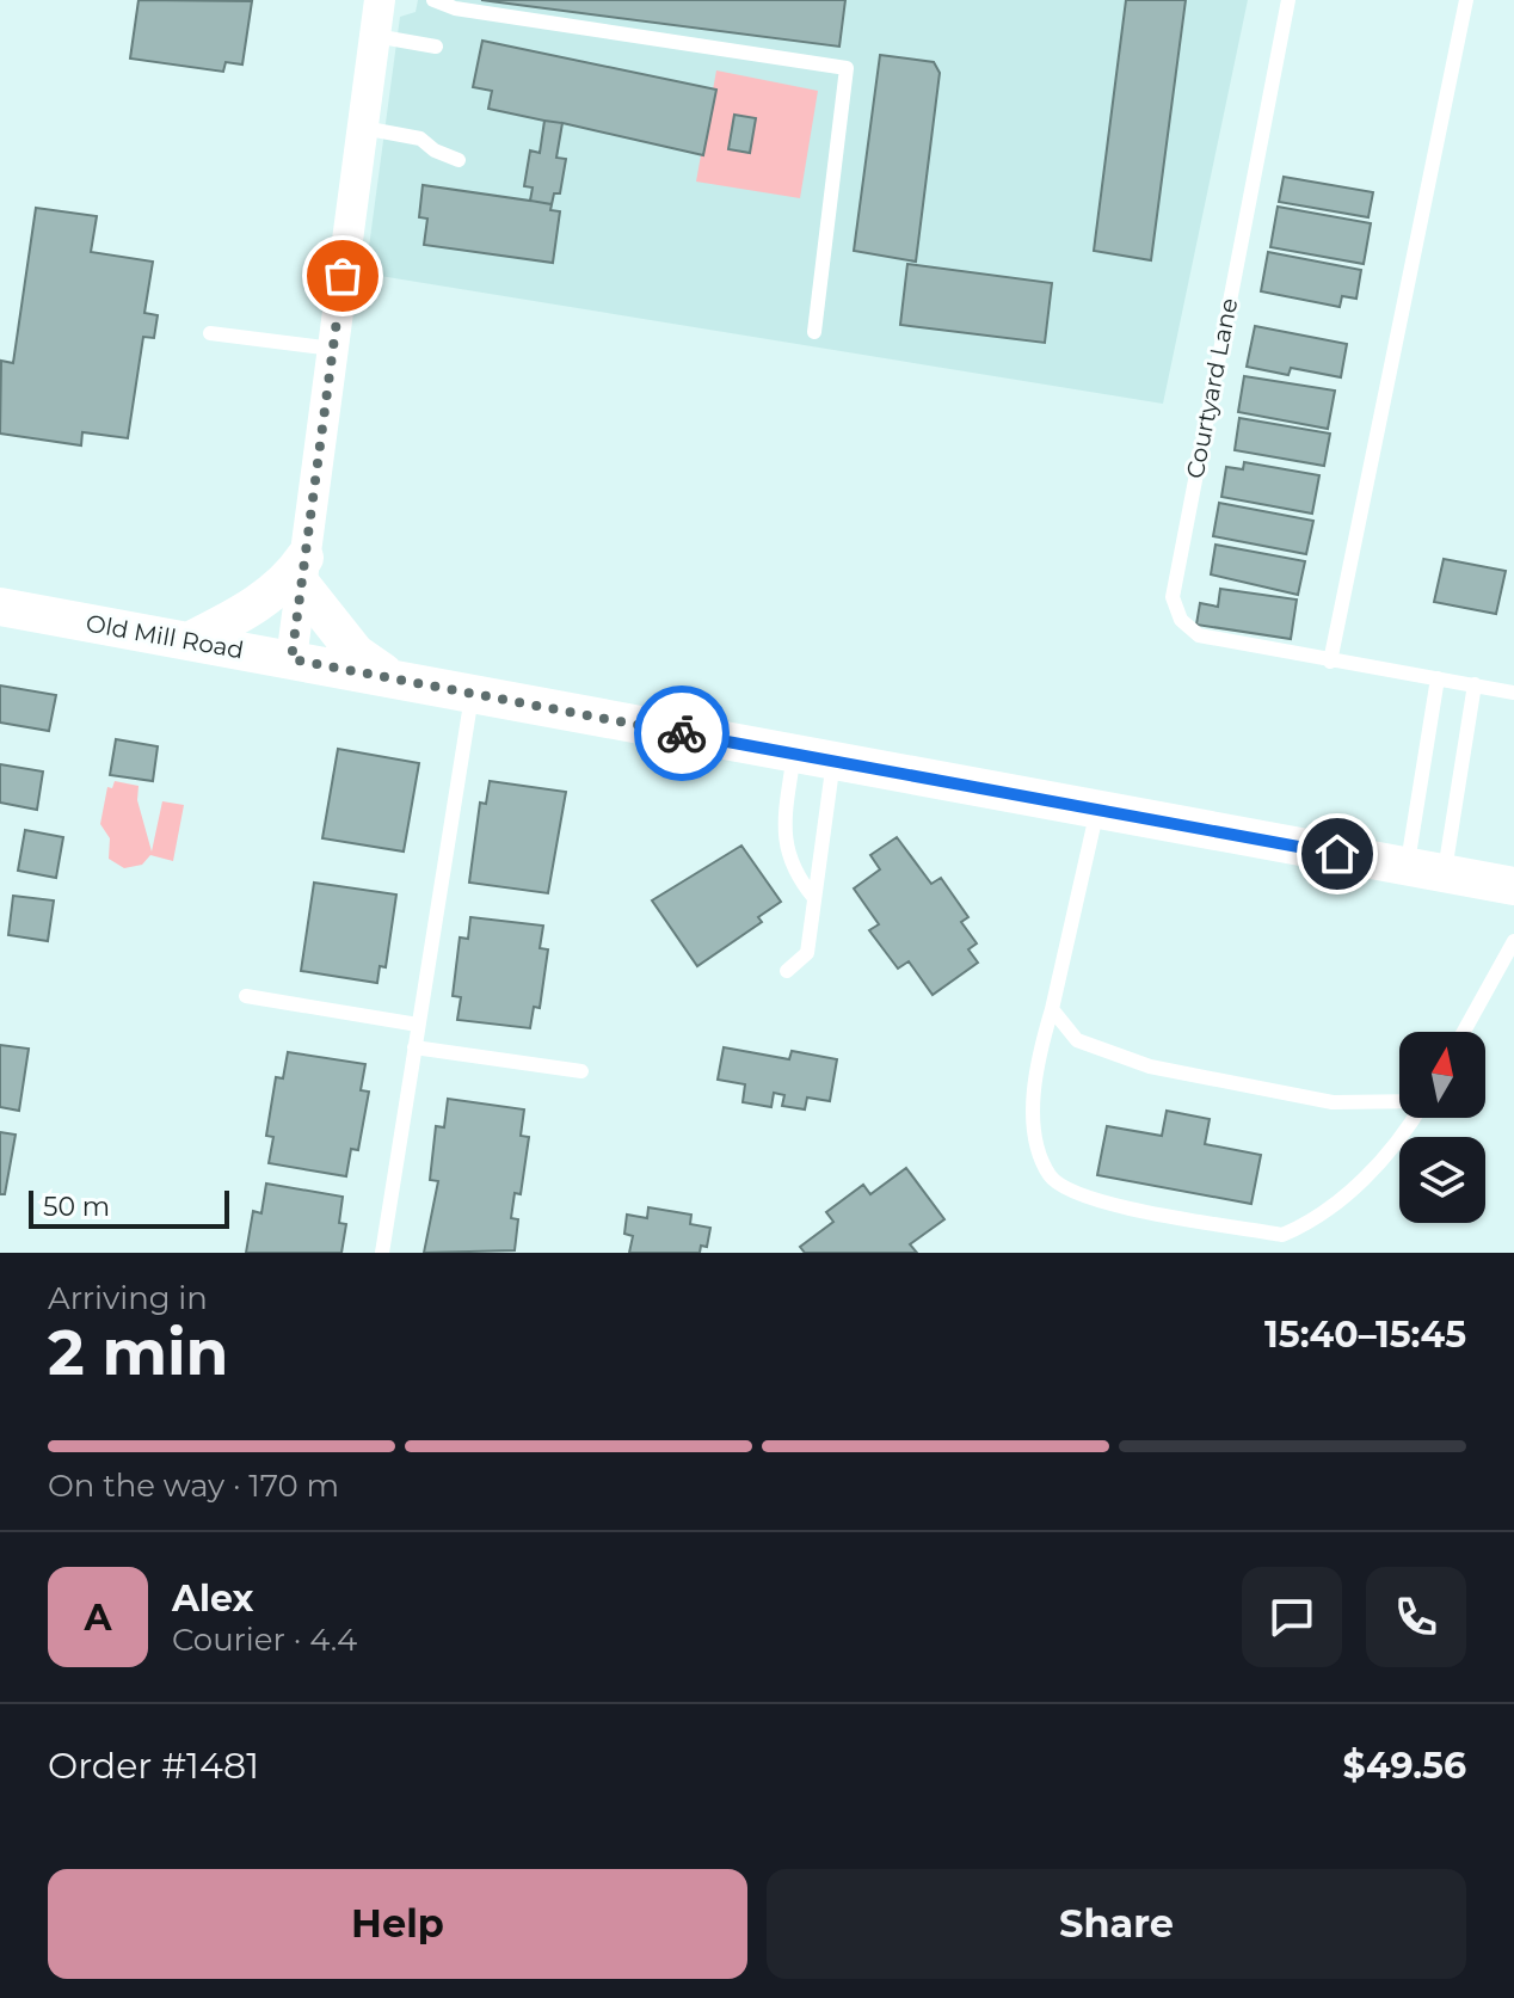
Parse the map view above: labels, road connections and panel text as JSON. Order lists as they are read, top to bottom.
{
  "streets": {
    "street": ["Old Mill Road"],
    "lane": ["Courtyard Lane"]
  },
  "scale_bar": "50 m",
  "north": "top",
  "page": {
    "scale": "50 m",
    "heading": ["2 min", "Arriving in", "15:40–15:45"],
    "panel": [
      "Alex",
      "Courier · 4.4",
      "Order #1481",
      "$49.56"
    ],
    "bar": "On the way · 170 m",
    "round": "A",
    "buttons": ["Help", "Share"]
  }
}
